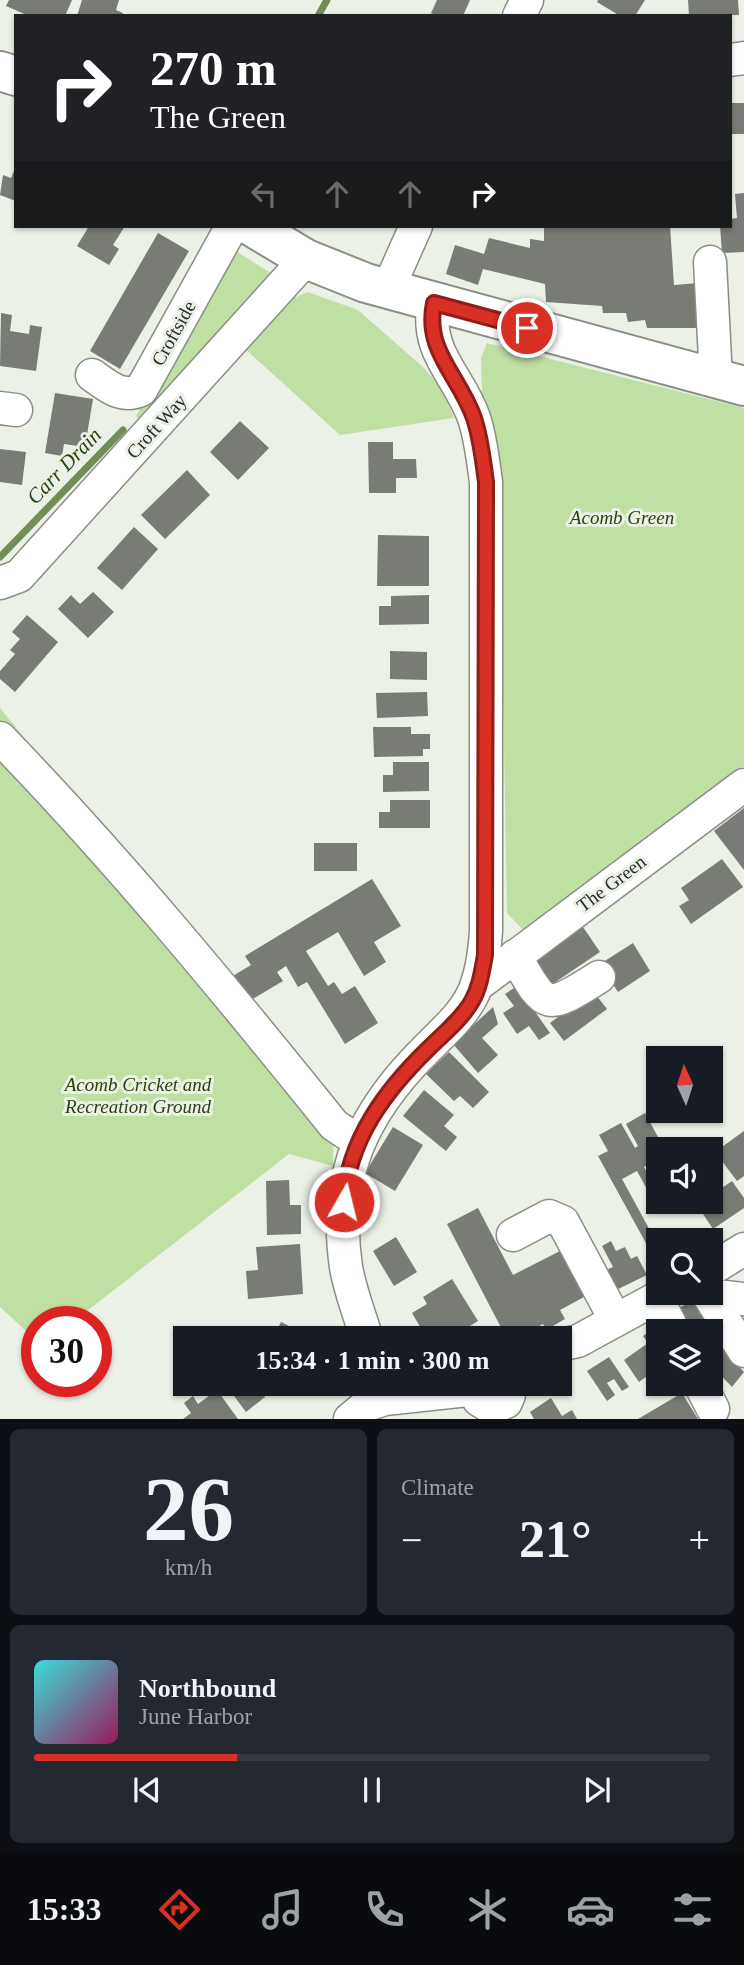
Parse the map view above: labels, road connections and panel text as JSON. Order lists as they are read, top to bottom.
{
  "streets": {
    "street": ["Croftside", "Croft Way", "The Green"]
  },
  "water": ["Carr Drain"],
  "parks": ["Acomb Green", "Acomb Cricket and Recreation Ground"],
  "north": "top",
  "page": {
    "turn": ["270 m", "The Green"],
    "limit": "30",
    "trip": "15:34 · 1 min · 300 m",
    "tile": [
      ["26", "km/h"],
      "Climate"
    ],
    "heat": ["−", "21°", "+"],
    "song": ["Northbound", "June Harbor"],
    "tabs": "15:33"
  }
}
